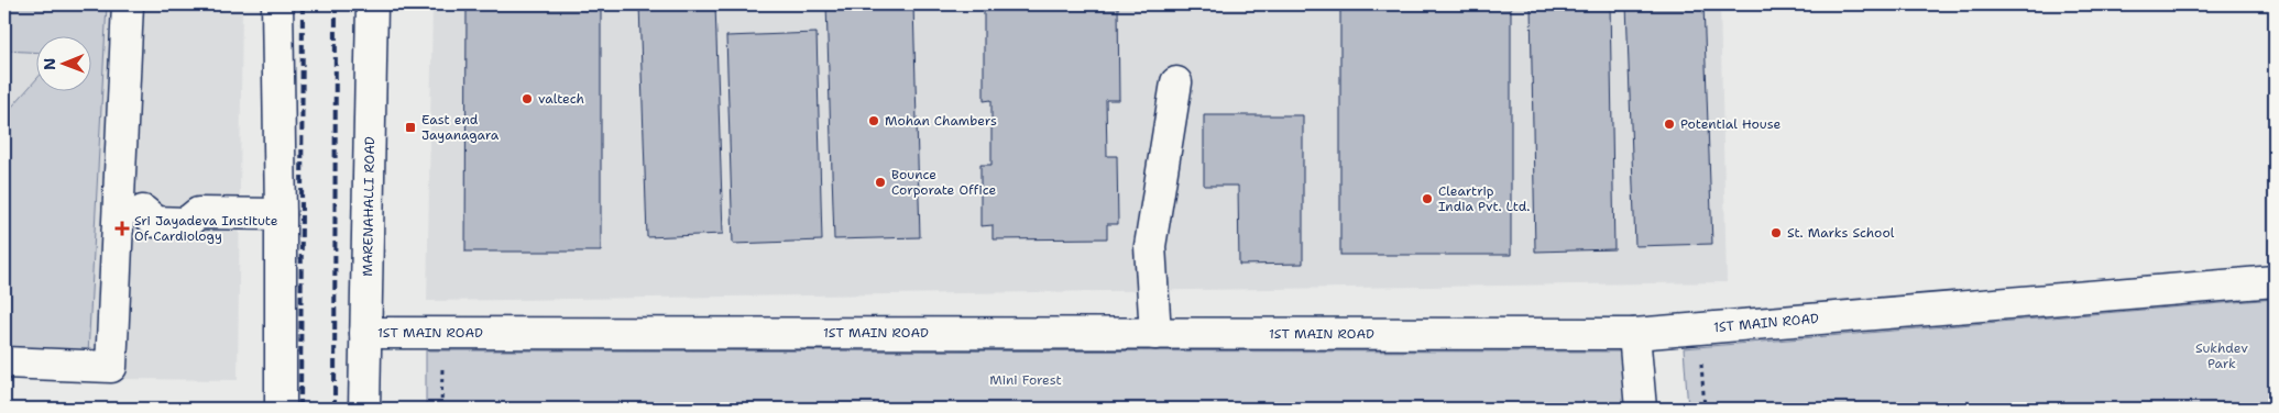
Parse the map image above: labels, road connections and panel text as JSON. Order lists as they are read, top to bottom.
{
  "streets": {
    "street": ["MARENAHALLI ROAD", "1ST MAIN ROAD"]
  },
  "crossings": [
    ["MARENAHALLI ROAD", "1ST MAIN ROAD"]
  ],
  "parks": ["Sukhdev Park", "Mini Forest"],
  "places": {
    "other": [
      "valtech",
      "Mohan Chambers",
      "Potential House",
      "Bounce Corporate Office",
      "Cleartrip India Pvt. Ltd.",
      "St. Marks School"
    ],
    "transit": ["East end Jayanagara"],
    "health": ["Sri Jayadeva Institute Of Cardiology"]
  },
  "north": "left"
}
